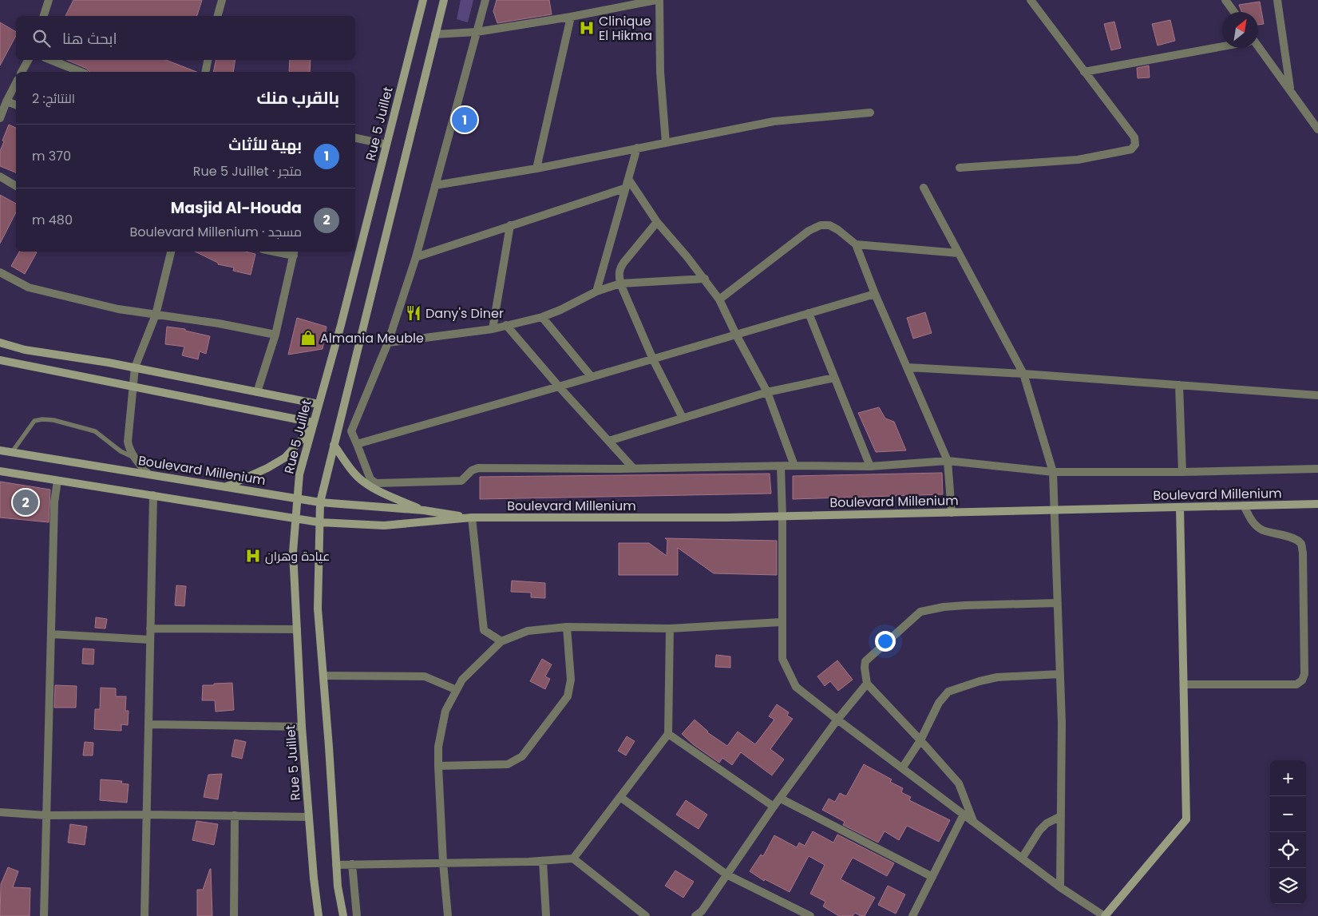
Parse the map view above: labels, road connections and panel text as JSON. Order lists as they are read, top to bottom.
{
  "streets": {
    "main road": ["Rue 5 Juillet", "Boulevard Millenium"]
  },
  "crossings": [
    ["Rue 5 Juillet", "Boulevard Millenium"]
  ],
  "places": {
    "hospital": ["Clinique El Hikma", "عيادة وهران"],
    "restaurant": ["Dany's Diner"],
    "shop": ["Almania Meuble"]
  },
  "north": "top right",
  "page": {
    "search": "ابحث هنا",
    "heading": ["بالقرب منك", "النتائج: 2"],
    "pins": ["1", "2"],
    "list": [
      {
        "mark": "1",
        "name": "بهية للأثاث",
        "note": "متجر · Rue 5 Juillet",
        "value": "370 m"
      },
      {
        "mark": "2",
        "name": "Masjid Al-Houda",
        "note": "مسجد · Boulevard Millenium",
        "value": "480 m"
      }
    ],
    "map_buttons": ["+", "−"]
  }
}
